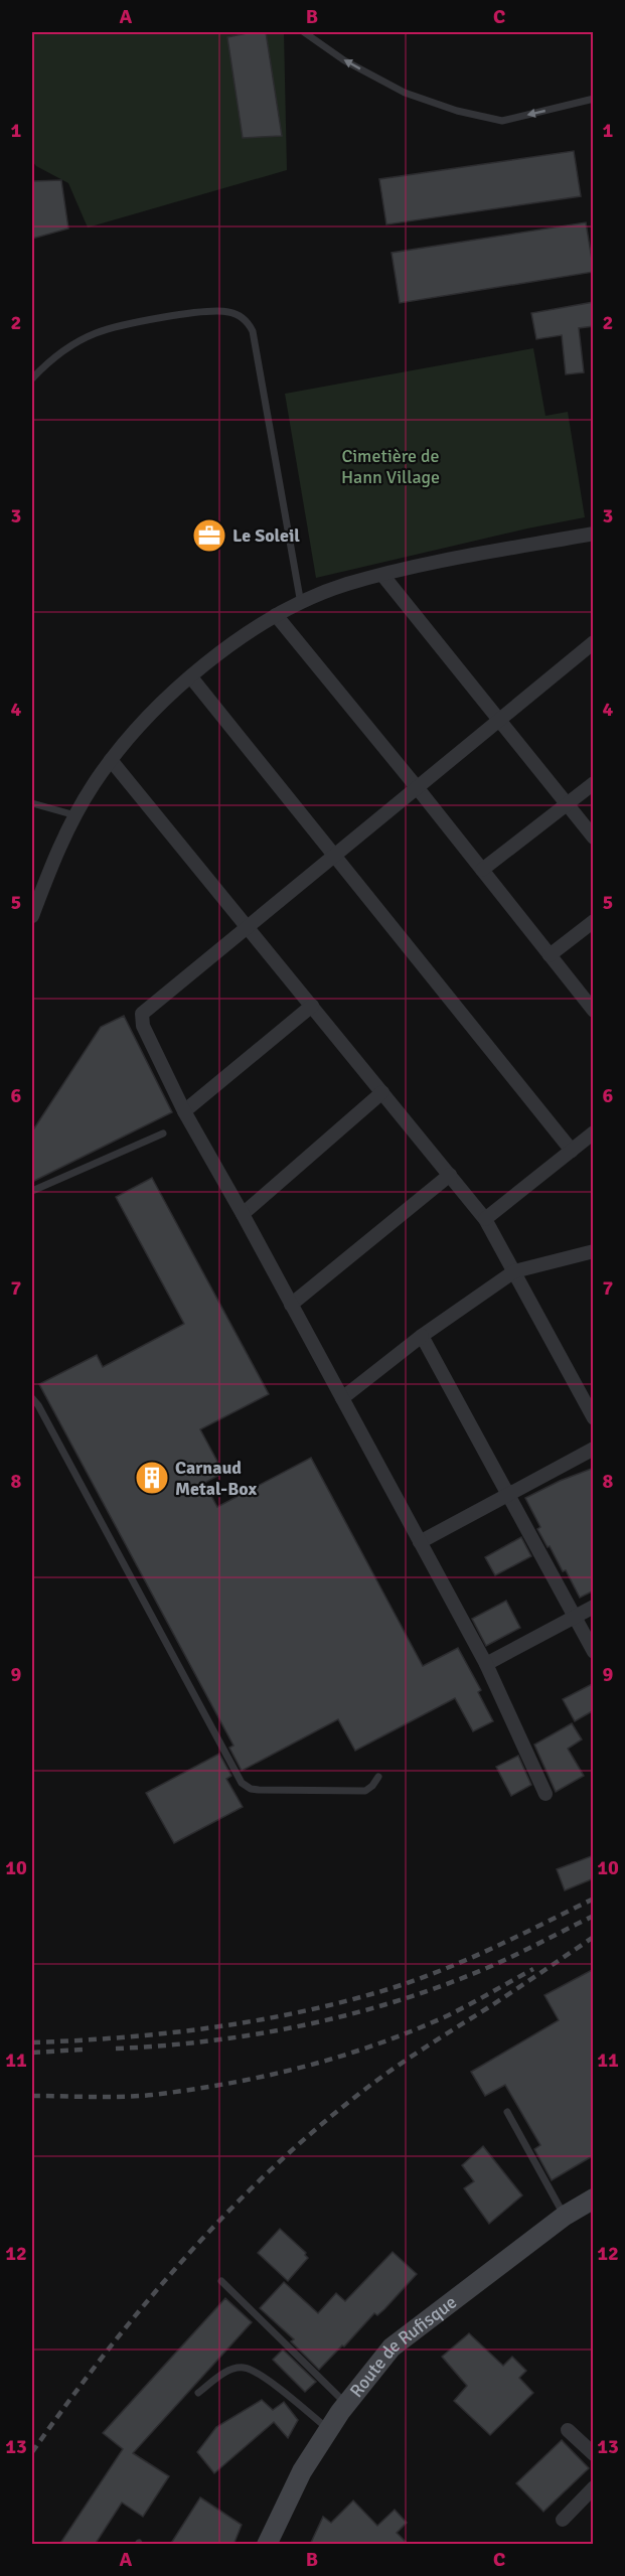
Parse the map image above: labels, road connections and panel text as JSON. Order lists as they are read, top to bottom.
{
  "streets": {
    "main road": ["Route de Rufisque"]
  },
  "parks": ["Cimetière de Hann Village"],
  "places": {
    "office": ["Le Soleil"],
    "building": ["Carnaud Metal-Box"]
  },
  "grid": {
    "columns": ["A", "B", "C"],
    "rows": [
      "1",
      "2",
      "3",
      "4",
      "5",
      "6",
      "7",
      "8",
      "9",
      "10",
      "11",
      "12",
      "13"
    ]
  }
}
